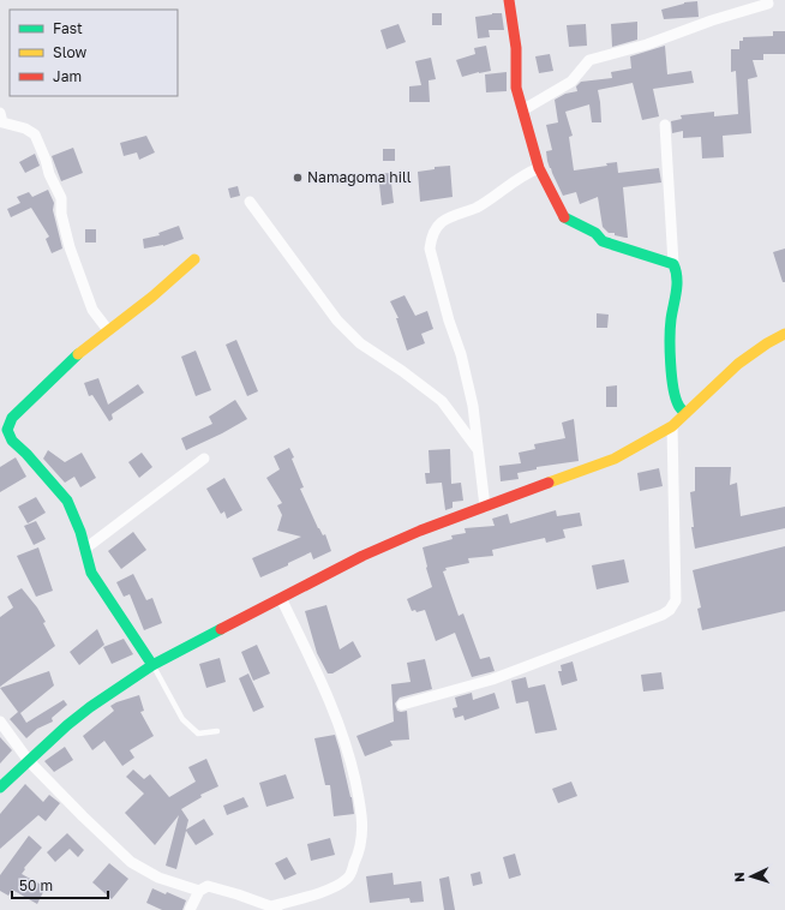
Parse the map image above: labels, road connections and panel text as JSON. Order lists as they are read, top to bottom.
{
  "places": ["Namagoma hill"],
  "legend": ["Fast", "Slow", "Jam"],
  "scale_bar": "50 m",
  "north": "left"
}
